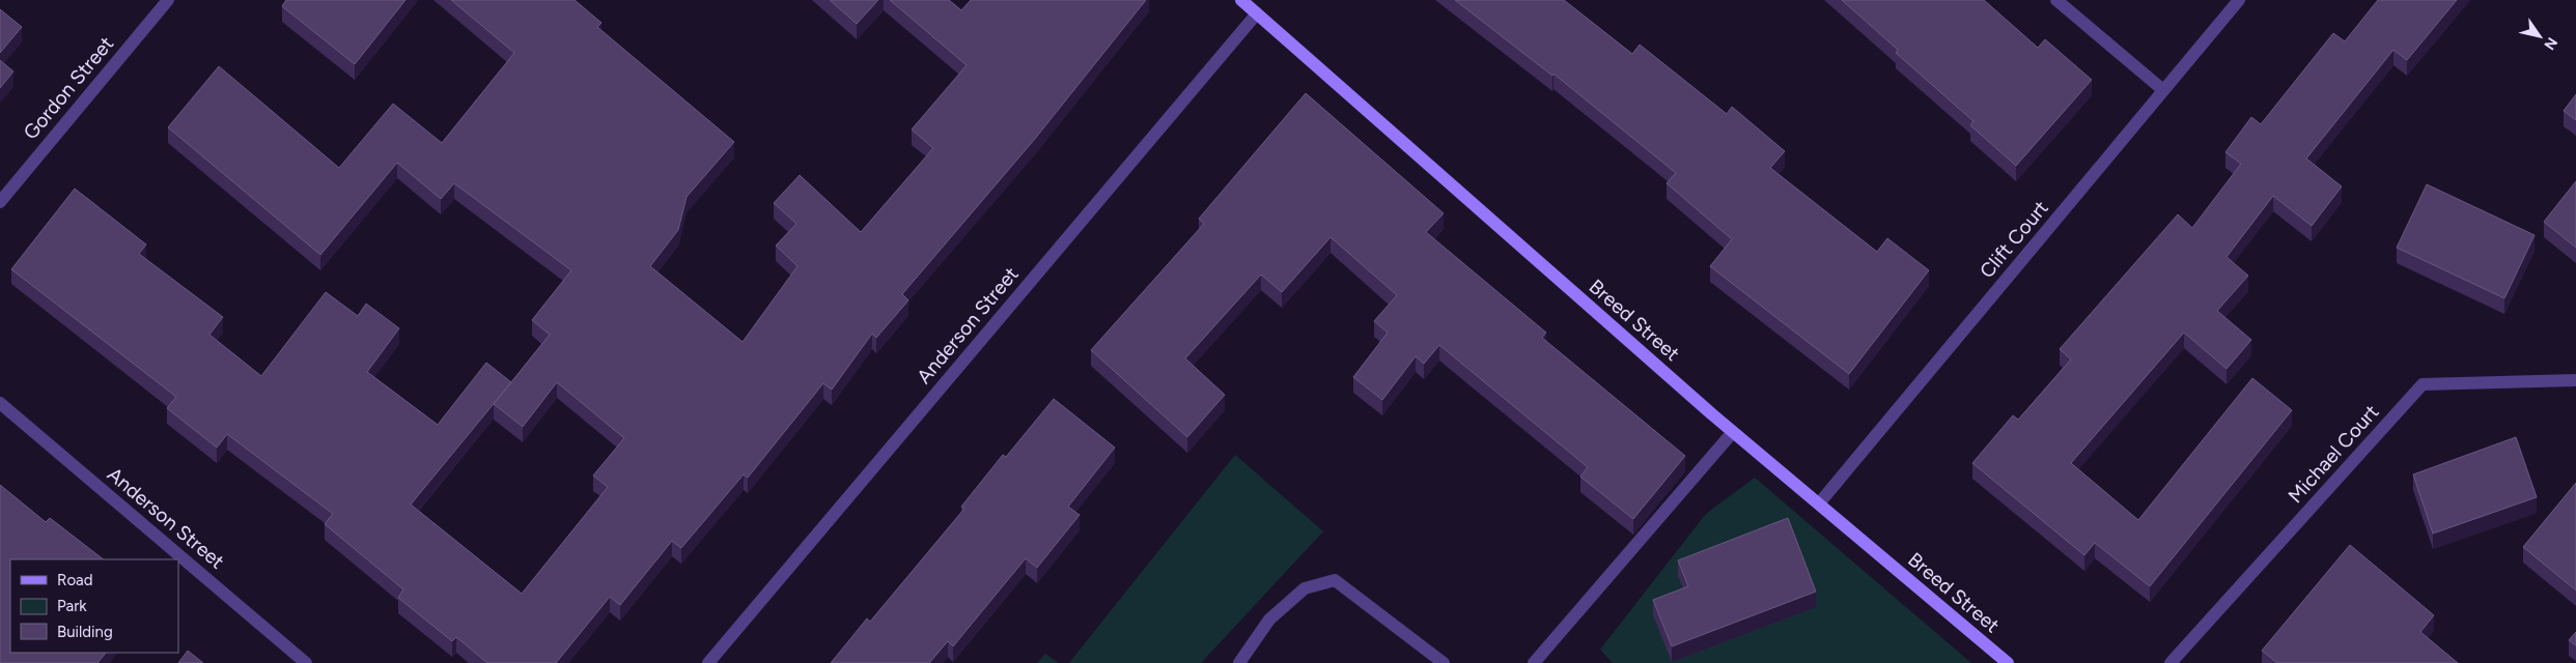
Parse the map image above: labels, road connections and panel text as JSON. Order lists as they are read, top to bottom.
{
  "streets": {
    "street": [
      "Gordon Street",
      "Clift Court",
      "Breed Street",
      "Anderson Street",
      "Michael Court"
    ]
  },
  "crossings": [
    ["Clift Court", "Breed Street"],
    ["Breed Street", "Anderson Street"]
  ],
  "legend": ["Road", "Park", "Building"],
  "north": "bottom right"
}
